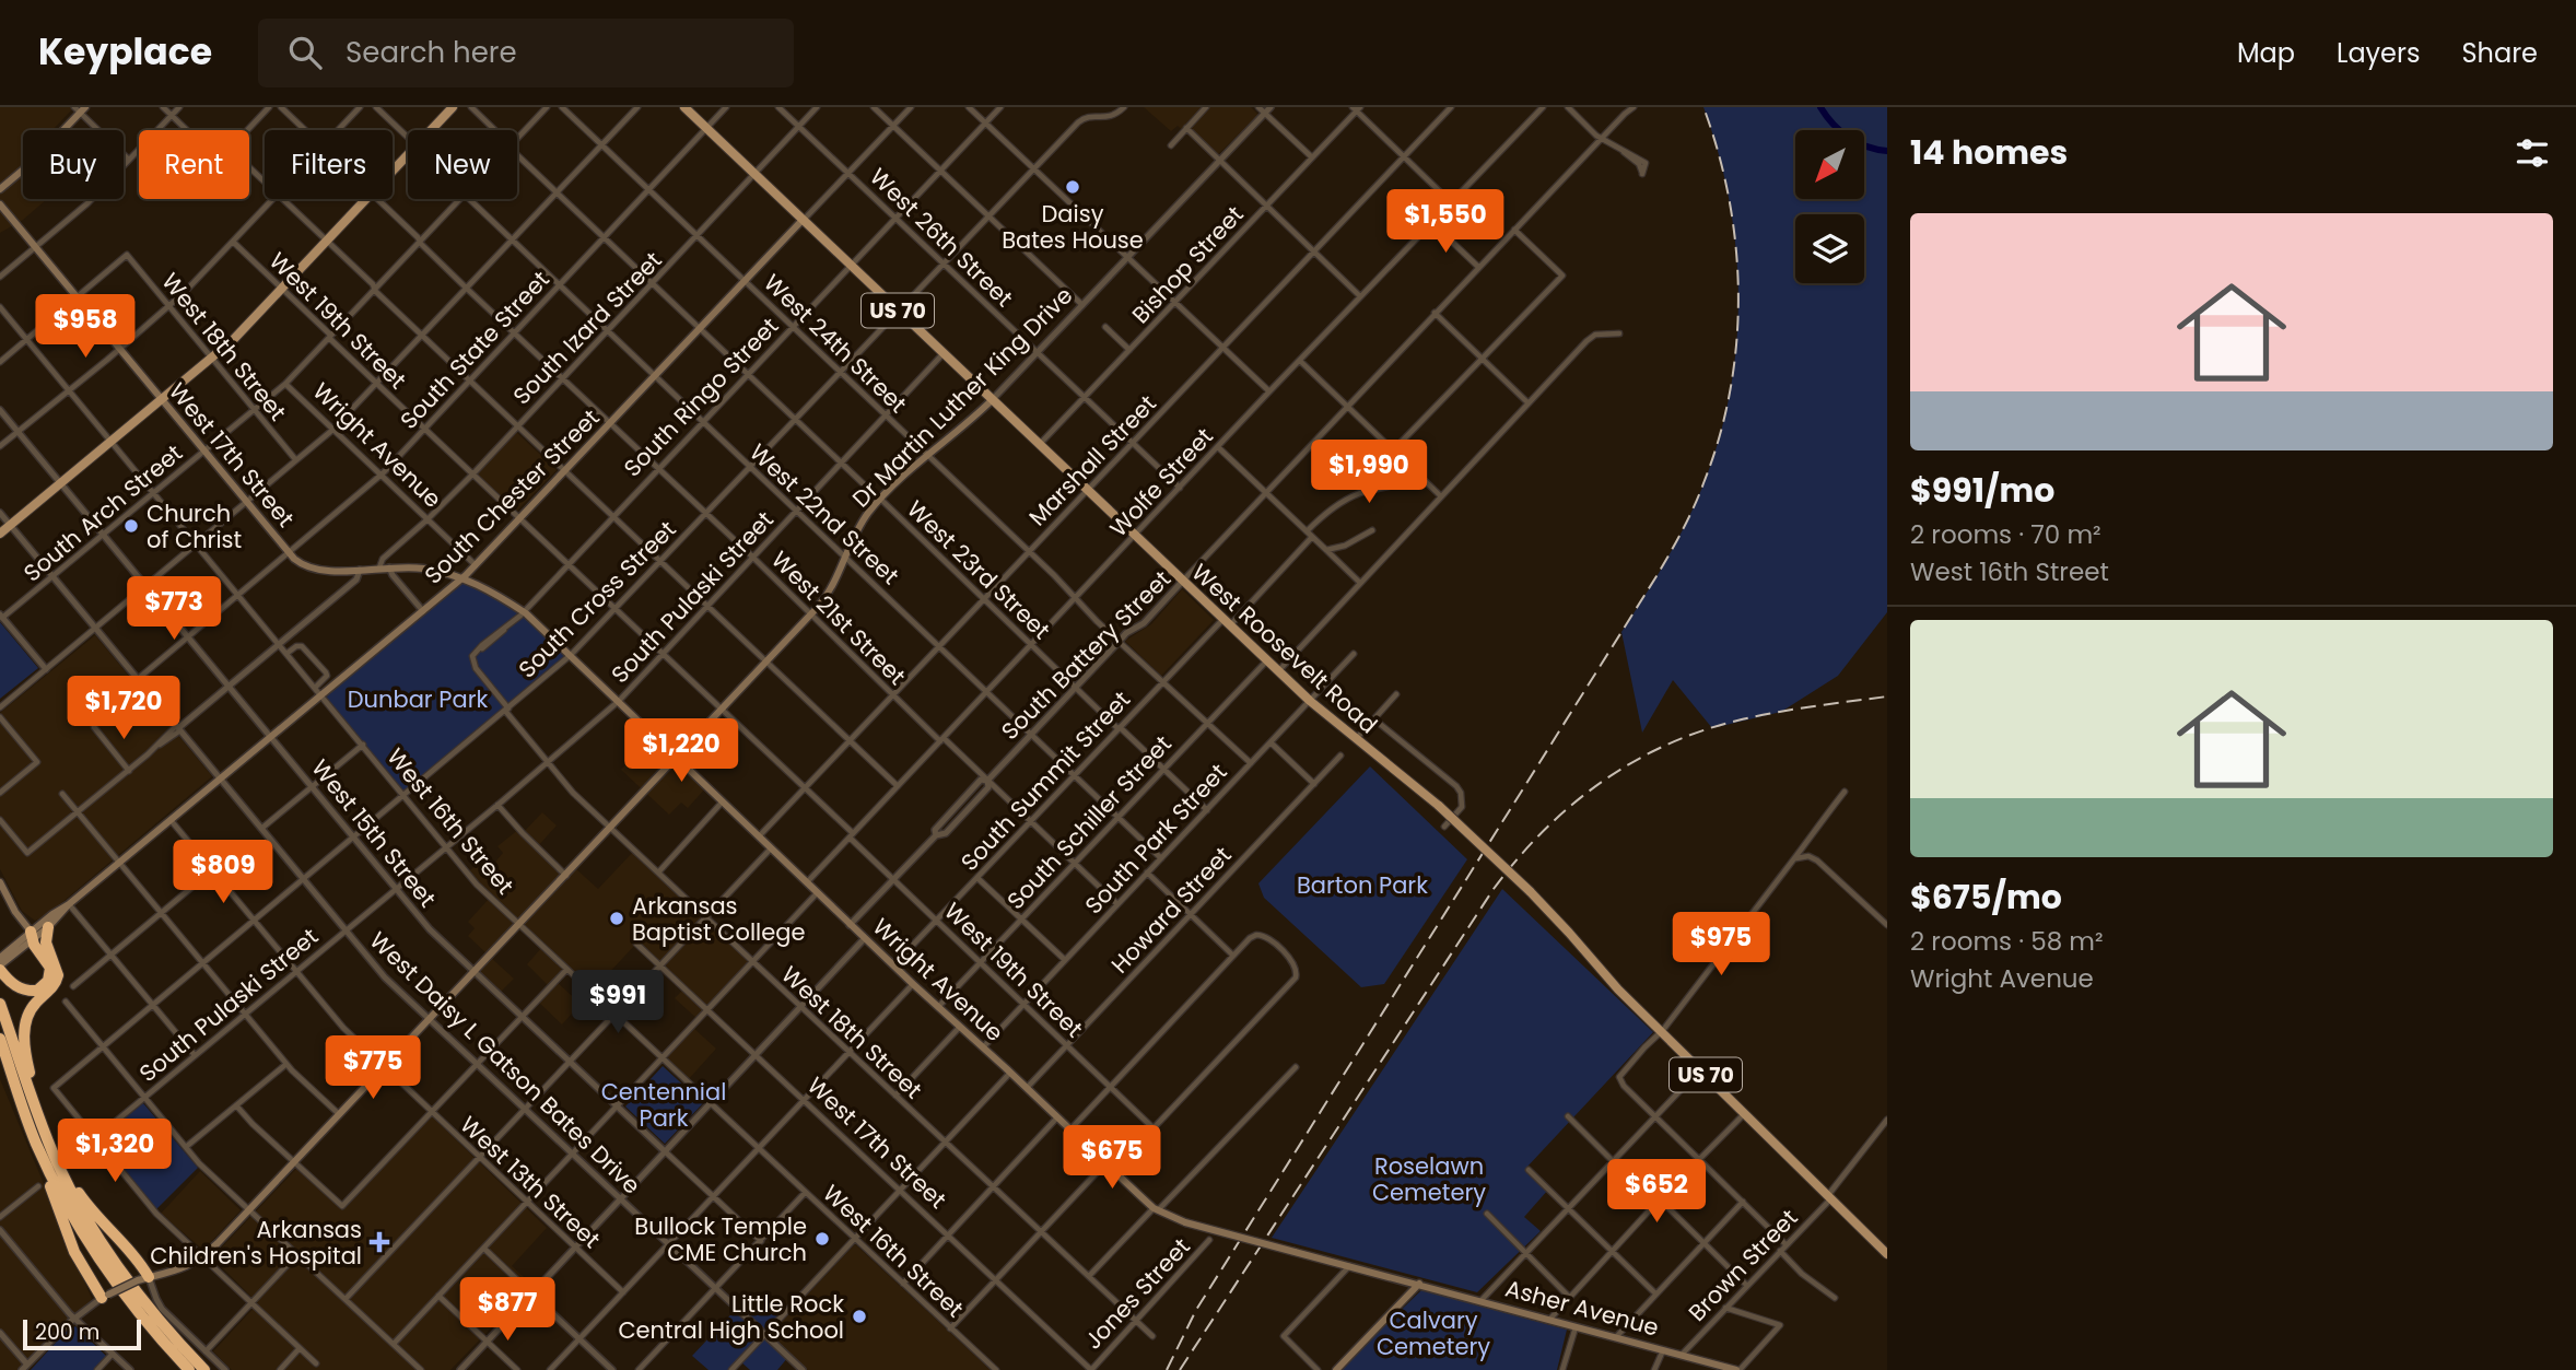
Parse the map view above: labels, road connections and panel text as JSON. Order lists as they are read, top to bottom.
{
  "streets": {
    "main road": [
      "US 70",
      "Dr Martin Luther King Drive",
      "Wright Avenue",
      "West 17th Street",
      "South Chester Street",
      "West Roosevelt Road",
      "Asher Avenue"
    ],
    "street": [
      "West 26th Street",
      "Bishop Street",
      "West 19th Street",
      "South Izard Street",
      "West 24th Street",
      "West 18th Street",
      "South State Street",
      "South Ringo Street",
      "Marshall Street",
      "Wolfe Street",
      "South Arch Street",
      "West 22nd Street",
      "West 23rd Street",
      "South Pulaski Street",
      "South Cross Street",
      "West 21st Street",
      "South Battery Street",
      "South Summit Street",
      "West 16th Street",
      "South Schiller Street",
      "West 15th Street",
      "South Park Street",
      "Howard Street",
      "West Daisy L Gatson Bates Drive",
      "West 13th Street",
      "Brown Street",
      "Jones Street"
    ]
  },
  "crossings": [
    ["West 26th Street", "Bishop Street"],
    ["West 26th Street", "South Izard Street"],
    ["West 26th Street", "South Ringo Street"],
    ["West 26th Street", "Dr Martin Luther King Drive"],
    ["West 26th Street", "Marshall Street"],
    ["West 26th Street", "Wolfe Street"],
    ["West 26th Street", "South Chester Street"],
    ["West 26th Street", "South Cross Street"],
    ["Bishop Street", "West Roosevelt Road"],
    ["West 19th Street", "South Izard Street"],
    ["West 19th Street", "South State Street"],
    ["West 19th Street", "South Ringo Street"],
    ["West 19th Street", "Dr Martin Luther King Drive"],
    ["West 19th Street", "Marshall Street"],
    ["West 19th Street", "Wolfe Street"],
    ["West 19th Street", "South Chester Street"],
    ["West 19th Street", "South Arch Street"],
    ["West 19th Street", "South Pulaski Street"],
    ["West 19th Street", "South Cross Street"],
    ["West 19th Street", "South Battery Street"],
    ["West 19th Street", "South Summit Street"],
    ["West 19th Street", "South Schiller Street"],
    ["West 19th Street", "South Park Street"],
    ["West 19th Street", "Howard Street"],
    ["South Izard Street", "West 24th Street"],
    ["South Izard Street", "Wright Avenue"],
    ["South Izard Street", "West 22nd Street"],
    ["South Izard Street", "West 21st Street"],
    ["South Izard Street", "West Roosevelt Road"],
    ["West 24th Street", "South State Street"],
    ["West 24th Street", "South Ringo Street"],
    ["West 24th Street", "Dr Martin Luther King Drive"],
    ["West 24th Street", "Marshall Street"],
    ["West 24th Street", "Wolfe Street"],
    ["West 24th Street", "South Chester Street"],
    ["West 24th Street", "South Pulaski Street"],
    ["West 24th Street", "South Cross Street"],
    ["West 24th Street", "South Battery Street"],
    ["West 24th Street", "South Summit Street"],
    ["West 24th Street", "South Schiller Street"],
    ["West 24th Street", "South Park Street"],
    ["West 18th Street", "South Ringo Street"],
    ["West 18th Street", "Dr Martin Luther King Drive"],
    ["West 18th Street", "West 17th Street"],
    ["West 18th Street", "South Arch Street"],
    ["West 18th Street", "South Pulaski Street"],
    ["West 18th Street", "South Cross Street"],
    ["West 18th Street", "Jones Street"],
    ["South State Street", "Wright Avenue"],
    ["South State Street", "West 17th Street"],
    ["South State Street", "West 22nd Street"],
    ["South State Street", "West 21st Street"],
    ["South State Street", "West Roosevelt Road"],
    ["South State Street", "West 16th Street"],
    ["South State Street", "West 15th Street"],
    ["South State Street", "West Daisy L Gatson Bates Drive"],
    ["South Ringo Street", "Wright Avenue"],
    ["South Ringo Street", "West 22nd Street"],
    ["South Ringo Street", "West 21st Street"],
    ["South Ringo Street", "West Roosevelt Road"],
    ["Dr Martin Luther King Drive", "Wright Avenue"],
    ["Dr Martin Luther King Drive", "West 22nd Street"],
    ["Dr Martin Luther King Drive", "West 23rd Street"],
    ["Dr Martin Luther King Drive", "West 21st Street"],
    ["Dr Martin Luther King Drive", "West Roosevelt Road"],
    ["Dr Martin Luther King Drive", "West 16th Street"],
    ["Dr Martin Luther King Drive", "West 15th Street"],
    ["Dr Martin Luther King Drive", "West Daisy L Gatson Bates Drive"],
    ["Dr Martin Luther King Drive", "West 13th Street"],
    ["Wright Avenue", "West 17th Street"],
    ["Wright Avenue", "Marshall Street"],
    ["Wright Avenue", "Wolfe Street"],
    ["Wright Avenue", "South Chester Street"],
    ["Wright Avenue", "South Arch Street"],
    ["Wright Avenue", "South Pulaski Street"],
    ["Wright Avenue", "South Cross Street"],
    ["Wright Avenue", "South Battery Street"],
    ["Wright Avenue", "South Summit Street"],
    ["Wright Avenue", "South Schiller Street"],
    ["Wright Avenue", "South Park Street"],
    ["Wright Avenue", "Howard Street"],
    ["Wright Avenue", "Asher Avenue"],
    ["West 17th Street", "South Arch Street"],
    ["West 17th Street", "Jones Street"],
    ["Marshall Street", "West 22nd Street"],
    ["Marshall Street", "West 23rd Street"],
    ["Marshall Street", "West 21st Street"],
    ["Marshall Street", "West Roosevelt Road"],
    ["Wolfe Street", "West 22nd Street"],
    ["Wolfe Street", "West 23rd Street"],
    ["Wolfe Street", "West 21st Street"],
    ["Wolfe Street", "West Roosevelt Road"],
    ["South Chester Street", "West 22nd Street"],
    ["South Chester Street", "West 21st Street"],
    ["South Chester Street", "West Roosevelt Road"],
    ["South Chester Street", "West 16th Street"],
    ["South Chester Street", "West 15th Street"],
    ["South Chester Street", "West Daisy L Gatson Bates Drive"],
    ["South Chester Street", "West 13th Street"],
    ["South Arch Street", "West 21st Street"],
    ["South Arch Street", "West 16th Street"],
    ["South Arch Street", "West 15th Street"],
    ["South Arch Street", "West Daisy L Gatson Bates Drive"],
    ["West 22nd Street", "South Pulaski Street"],
    ["West 22nd Street", "South Cross Street"],
    ["West 22nd Street", "South Battery Street"],
    ["West 22nd Street", "South Summit Street"],
    ["West 22nd Street", "South Schiller Street"],
    ["West 22nd Street", "South Park Street"],
    ["West 23rd Street", "South Battery Street"],
    ["West 23rd Street", "South Summit Street"],
    ["West 23rd Street", "South Schiller Street"],
    ["West 23rd Street", "South Park Street"],
    ["South Pulaski Street", "South Cross Street"],
    ["South Pulaski Street", "West 21st Street"],
    ["South Pulaski Street", "West Roosevelt Road"],
    ["South Pulaski Street", "West 16th Street"],
    ["South Pulaski Street", "West 15th Street"],
    ["South Pulaski Street", "West Daisy L Gatson Bates Drive"],
    ["South Pulaski Street", "West 13th Street"],
    ["South Cross Street", "West 21st Street"],
    ["South Cross Street", "West Roosevelt Road"],
    ["South Cross Street", "West 16th Street"],
    ["South Cross Street", "West 15th Street"],
    ["South Cross Street", "West Daisy L Gatson Bates Drive"],
    ["South Cross Street", "West 13th Street"],
    ["West 21st Street", "South Battery Street"],
    ["West 21st Street", "South Summit Street"],
    ["West 21st Street", "South Schiller Street"],
    ["West 21st Street", "South Park Street"],
    ["West Roosevelt Road", "South Battery Street"],
    ["West Roosevelt Road", "South Summit Street"],
    ["West Roosevelt Road", "South Schiller Street"],
    ["West Roosevelt Road", "South Park Street"],
    ["West Roosevelt Road", "Brown Street"],
    ["Brown Street", "Asher Avenue"]
  ],
  "parks": [
    "Dunbar Park",
    "Barton Park",
    "Centennial Park",
    "Roselawn Cemetery",
    "Calvary Cemetery"
  ],
  "places": {
    "other": [
      "Daisy Bates House",
      "Church of Christ",
      "Arkansas Baptist College",
      "Bullock Temple CME Church",
      "Little Rock Central High School"
    ],
    "health": ["Arkansas Children's Hospital"]
  },
  "scale_bar": "200 m",
  "north": "bottom left",
  "page": {
    "header": "Keyplace",
    "search": "Search here",
    "nav": ["Map", "Layers", "Share"],
    "heading": "14 homes",
    "chip": [
      "Buy",
      "Rent",
      "Filters",
      "New"
    ],
    "price": [
      "$1,550",
      "$958",
      "$1,990",
      "$773",
      "$1,720",
      "$1,220",
      "$809",
      "$975",
      "$991",
      "$775",
      "$1,320",
      "$675",
      "$652",
      "$877"
    ],
    "list": [
      {
        "name": "$991/mo",
        "note": "2 rooms · 70 m² · West 16th Street"
      },
      {
        "name": "$675/mo",
        "note": "2 rooms · 58 m² · Wright Avenue"
      }
    ],
    "scale": "200 m"
  }
}
